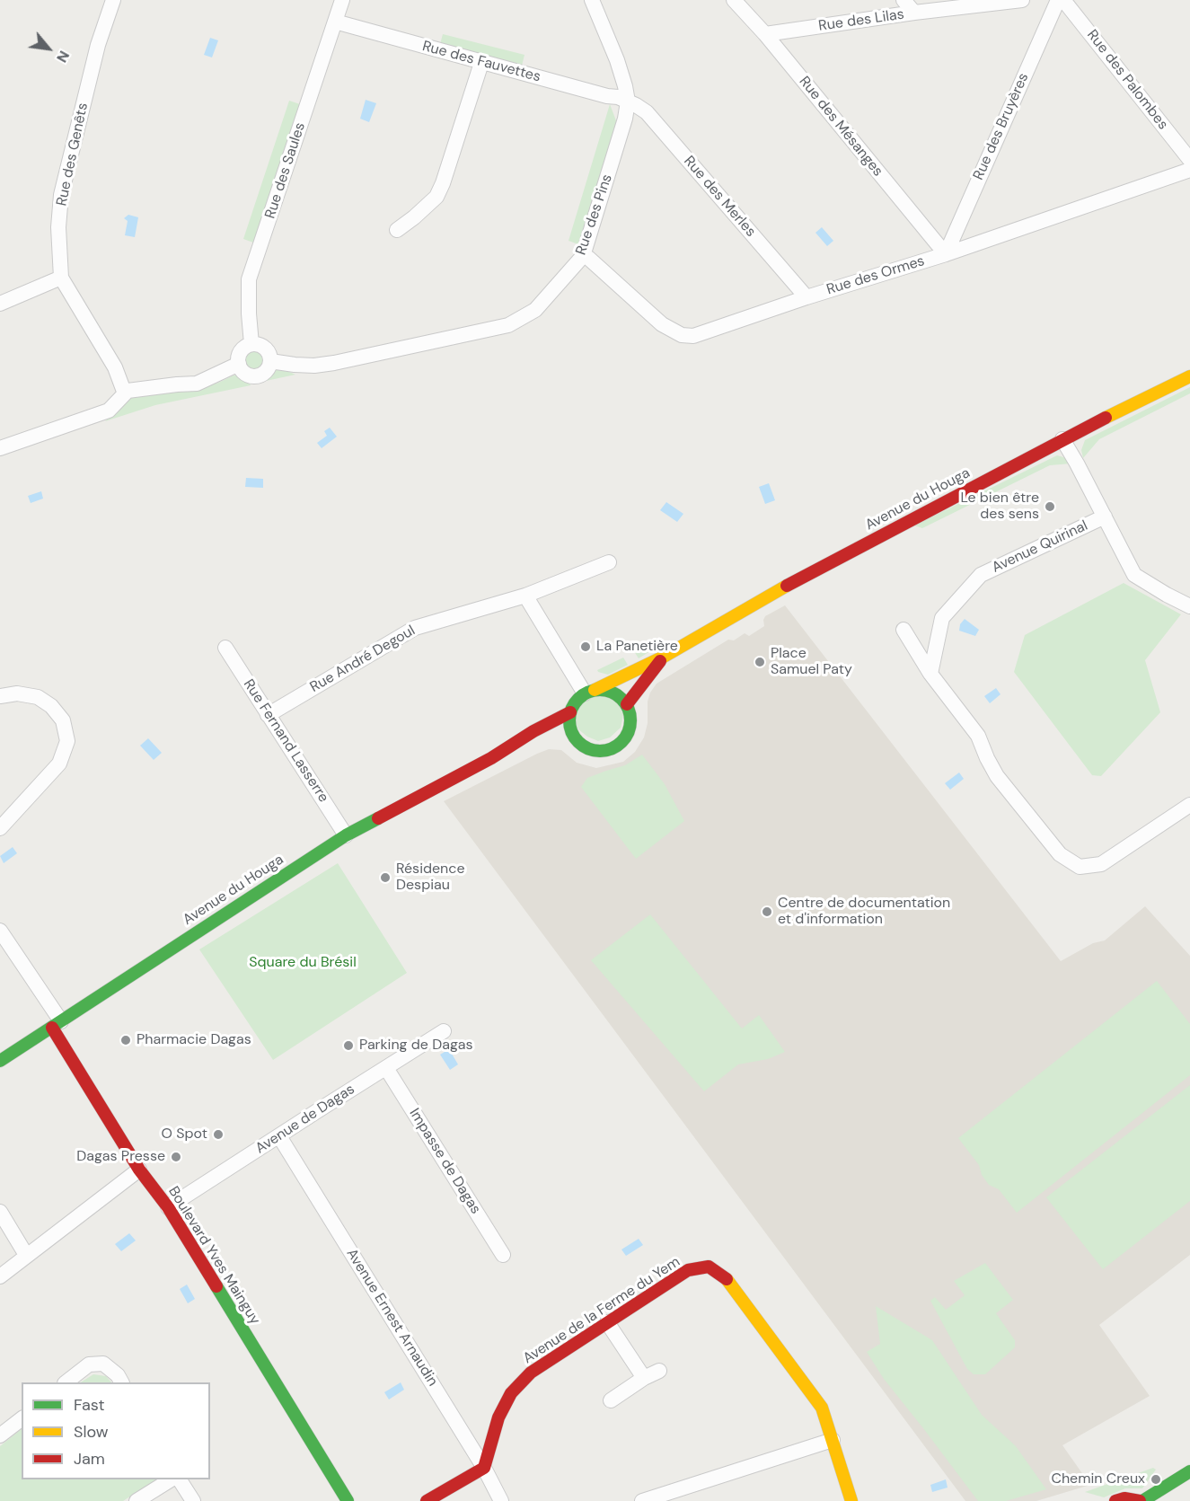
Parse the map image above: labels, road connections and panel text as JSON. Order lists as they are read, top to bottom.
{
  "streets": {
    "main road": ["Avenue du Houga", "Boulevard Yves Mainguy", "Avenue de la Ferme du Yem"],
    "street": [
      "Rue des Lilas",
      "Rue des Fauvettes",
      "Rue des Palombes",
      "Rue des Mésanges",
      "Rue des Bruyères",
      "Rue des Genêts",
      "Rue des Saules",
      "Rue des Merles",
      "Rue des Pins",
      "Rue des Ormes",
      "Avenue Quirinal",
      "Rue André Degoul",
      "Rue Fernand Lasserre",
      "Avenue de Dagas",
      "Impasse de Dagas",
      "Avenue Ernest Arnaudin"
    ]
  },
  "crossings": [
    ["Rue des Lilas", "Rue des Mésanges"],
    ["Rue des Fauvettes", "Rue des Saules"],
    ["Rue des Fauvettes", "Rue des Merles"],
    ["Rue des Fauvettes", "Rue des Pins"],
    ["Rue des Mésanges", "Rue des Bruyères"],
    ["Rue des Mésanges", "Rue des Ormes"],
    ["Rue des Bruyères", "Rue des Ormes"],
    ["Rue des Saules", "Rue des Pins"],
    ["Rue des Merles", "Rue des Pins"],
    ["Rue des Merles", "Rue des Ormes"],
    ["Rue des Pins", "Rue des Ormes"],
    ["Avenue du Houga", "Avenue Quirinal"],
    ["Avenue du Houga", "Rue Fernand Lasserre"],
    ["Avenue du Houga", "Boulevard Yves Mainguy"],
    ["Rue André Degoul", "Rue Fernand Lasserre"],
    ["Avenue de Dagas", "Impasse de Dagas"],
    ["Avenue de Dagas", "Boulevard Yves Mainguy"],
    ["Avenue de Dagas", "Avenue Ernest Arnaudin"],
    ["Avenue de la Ferme du Yem", "Avenue Ernest Arnaudin"]
  ],
  "parks": ["Square du Brésil"],
  "places": [
    "Le bien être des sens",
    "La Panetière",
    "Place Samuel Paty",
    "Résidence Despiau",
    "Centre de documentation et d'information",
    "Pharmacie Dagas",
    "Parking de Dagas",
    "O Spot",
    "Dagas Presse",
    "Chemin Creux"
  ],
  "legend": ["Fast", "Slow", "Jam"],
  "north": "bottom right"
}
